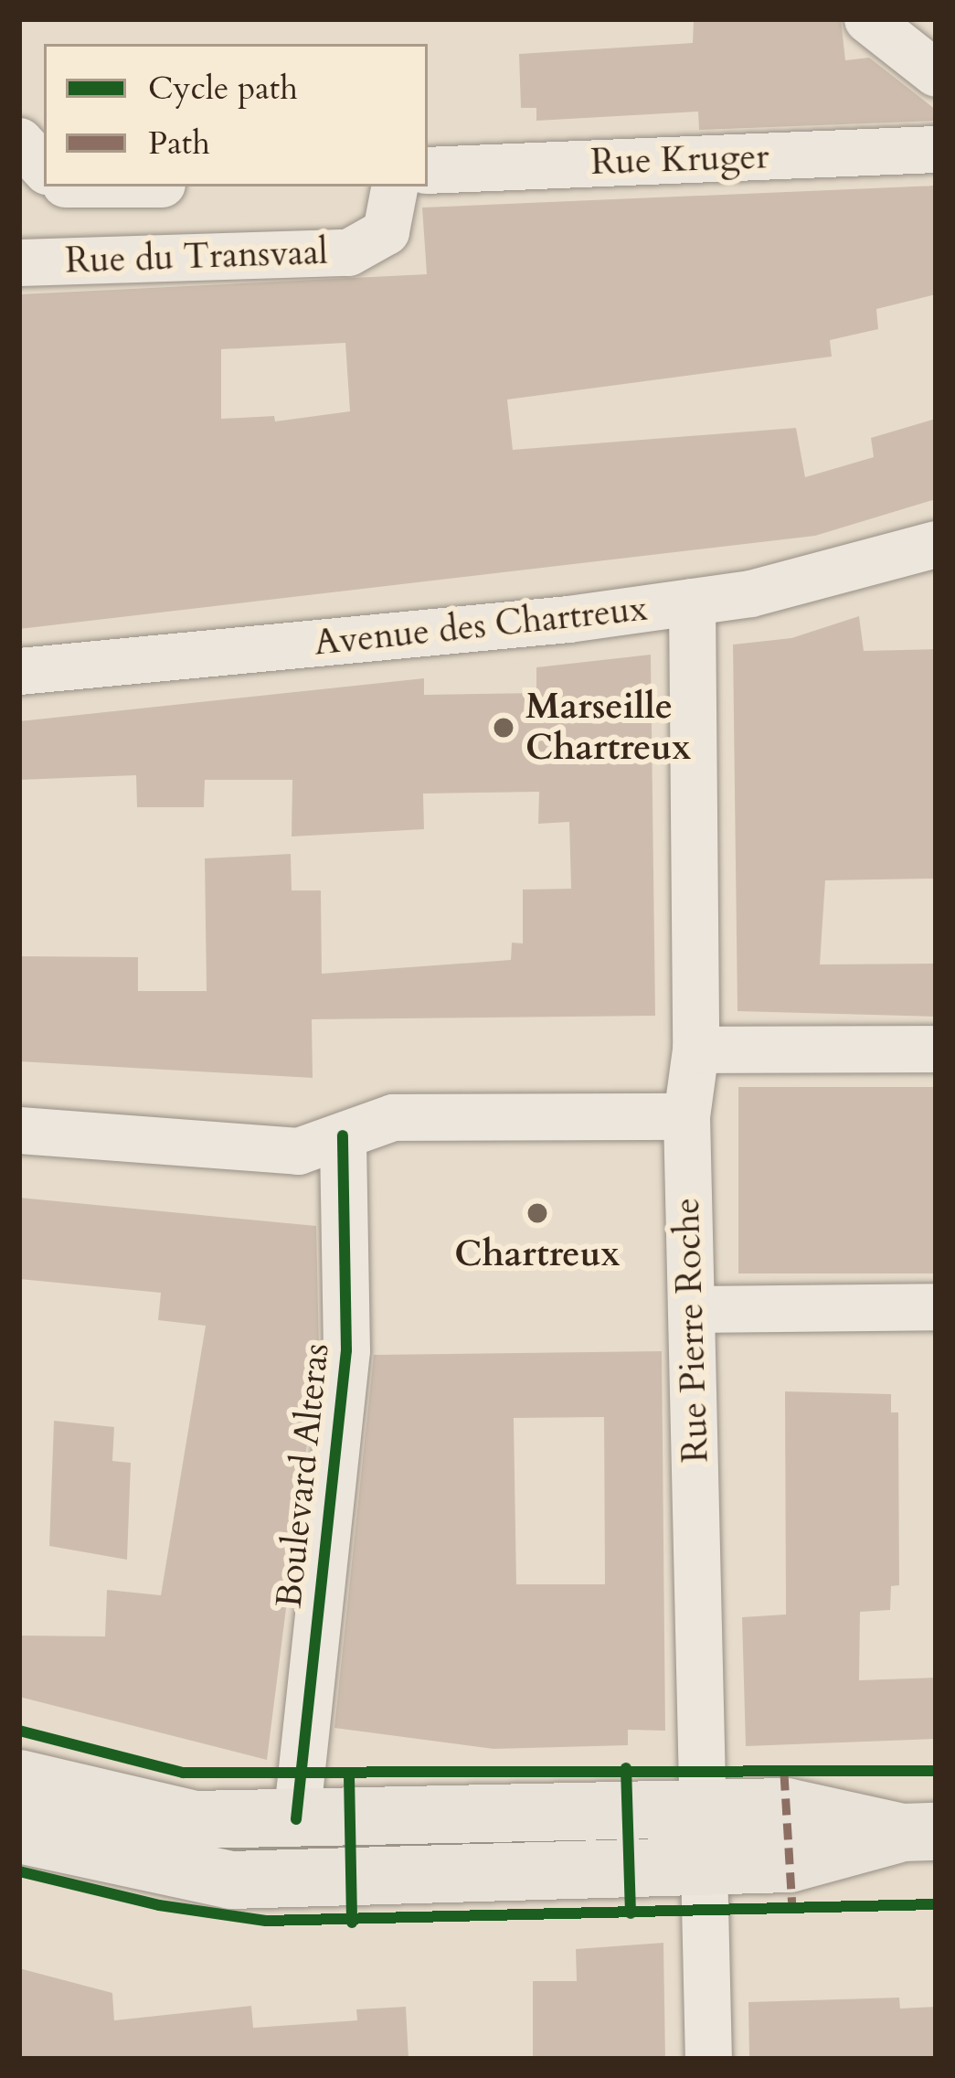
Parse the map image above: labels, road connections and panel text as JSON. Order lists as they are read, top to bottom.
{
  "streets": {
    "street": [
      "Rue Kruger",
      "Rue du Transvaal",
      "Avenue des Chartreux",
      "Rue Pierre Roche",
      "Boulevard Alteras"
    ]
  },
  "crossings": [
    ["Avenue des Chartreux", "Rue Pierre Roche"]
  ],
  "places": ["Marseille Chartreux", "Chartreux"],
  "legend": ["Cycle path", "Path"]
}
